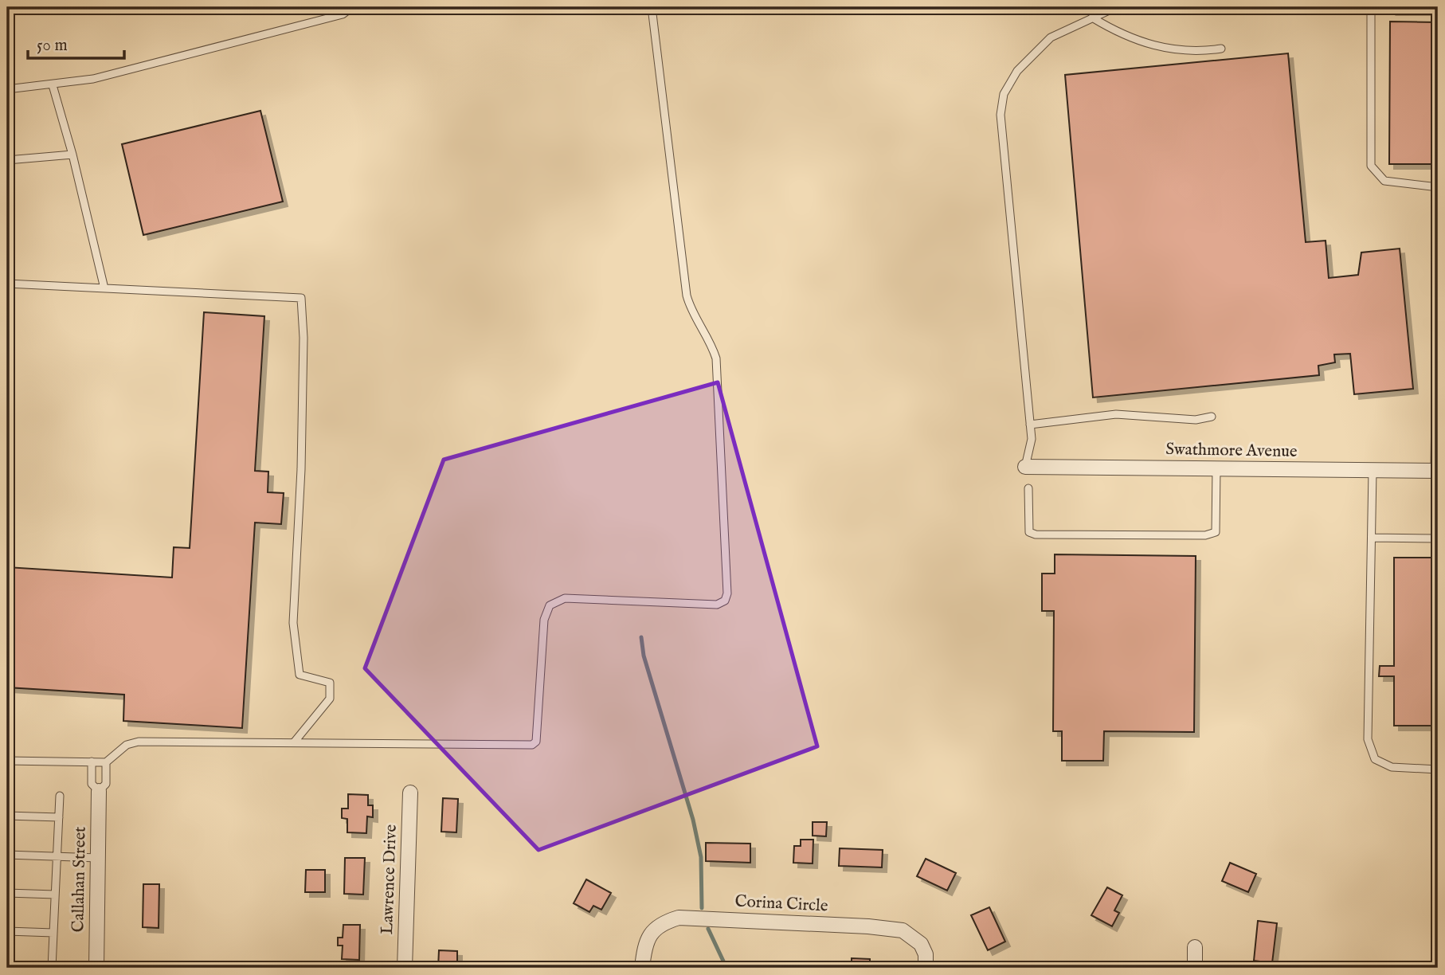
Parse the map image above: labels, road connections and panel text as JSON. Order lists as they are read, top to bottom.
{
  "streets": {
    "street": [
      "Swathmore Avenue",
      "Callahan Street",
      "Lawrence Drive",
      "Corina Circle"
    ]
  },
  "scale_bar": "50 m"
}
